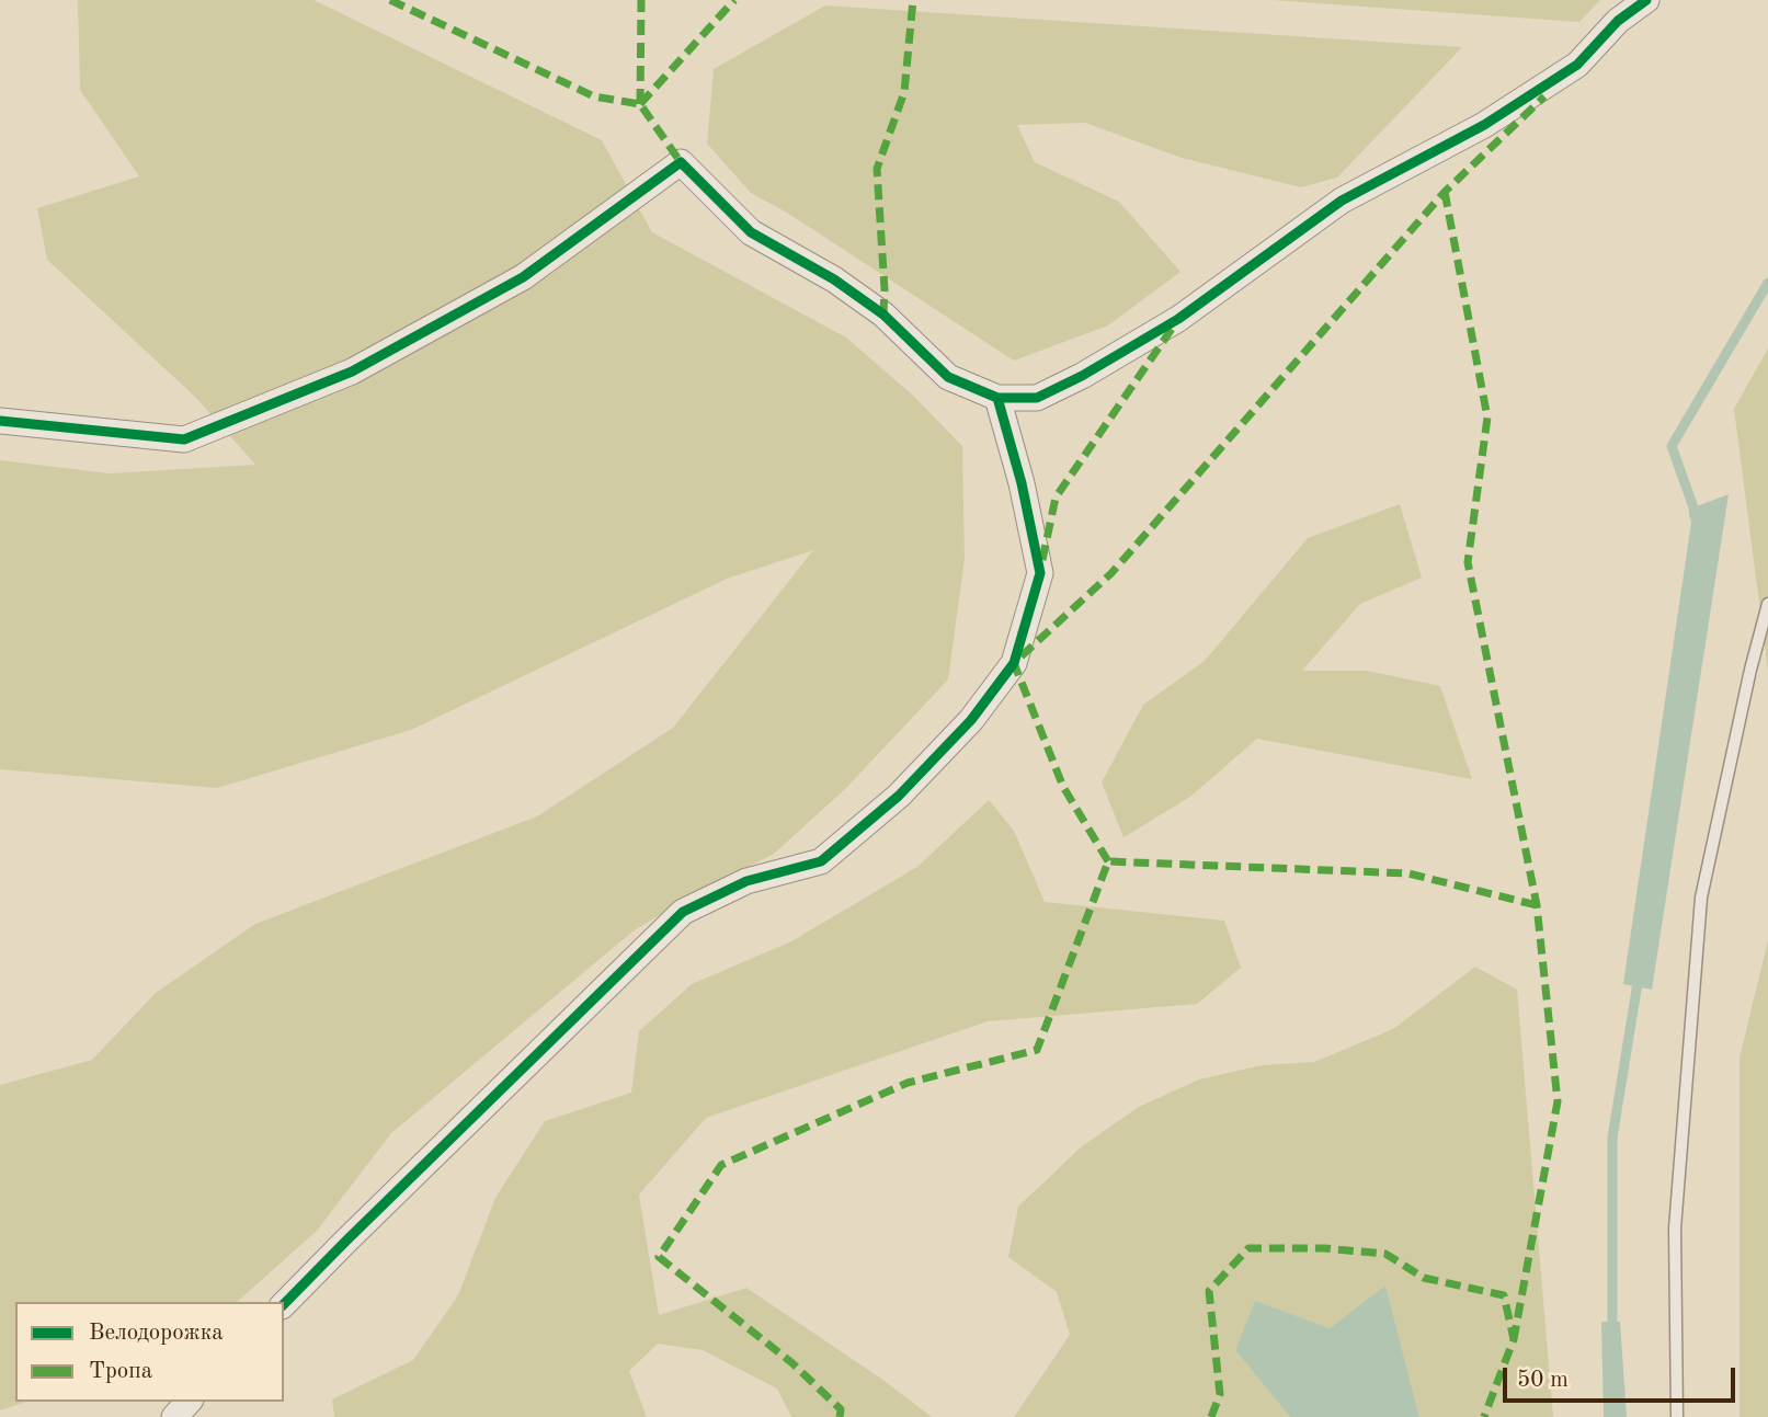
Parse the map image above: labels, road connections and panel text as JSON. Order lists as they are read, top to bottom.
{
  "legend": ["Велодорожка", "Тропа"],
  "scale_bar": "50 m"
}
